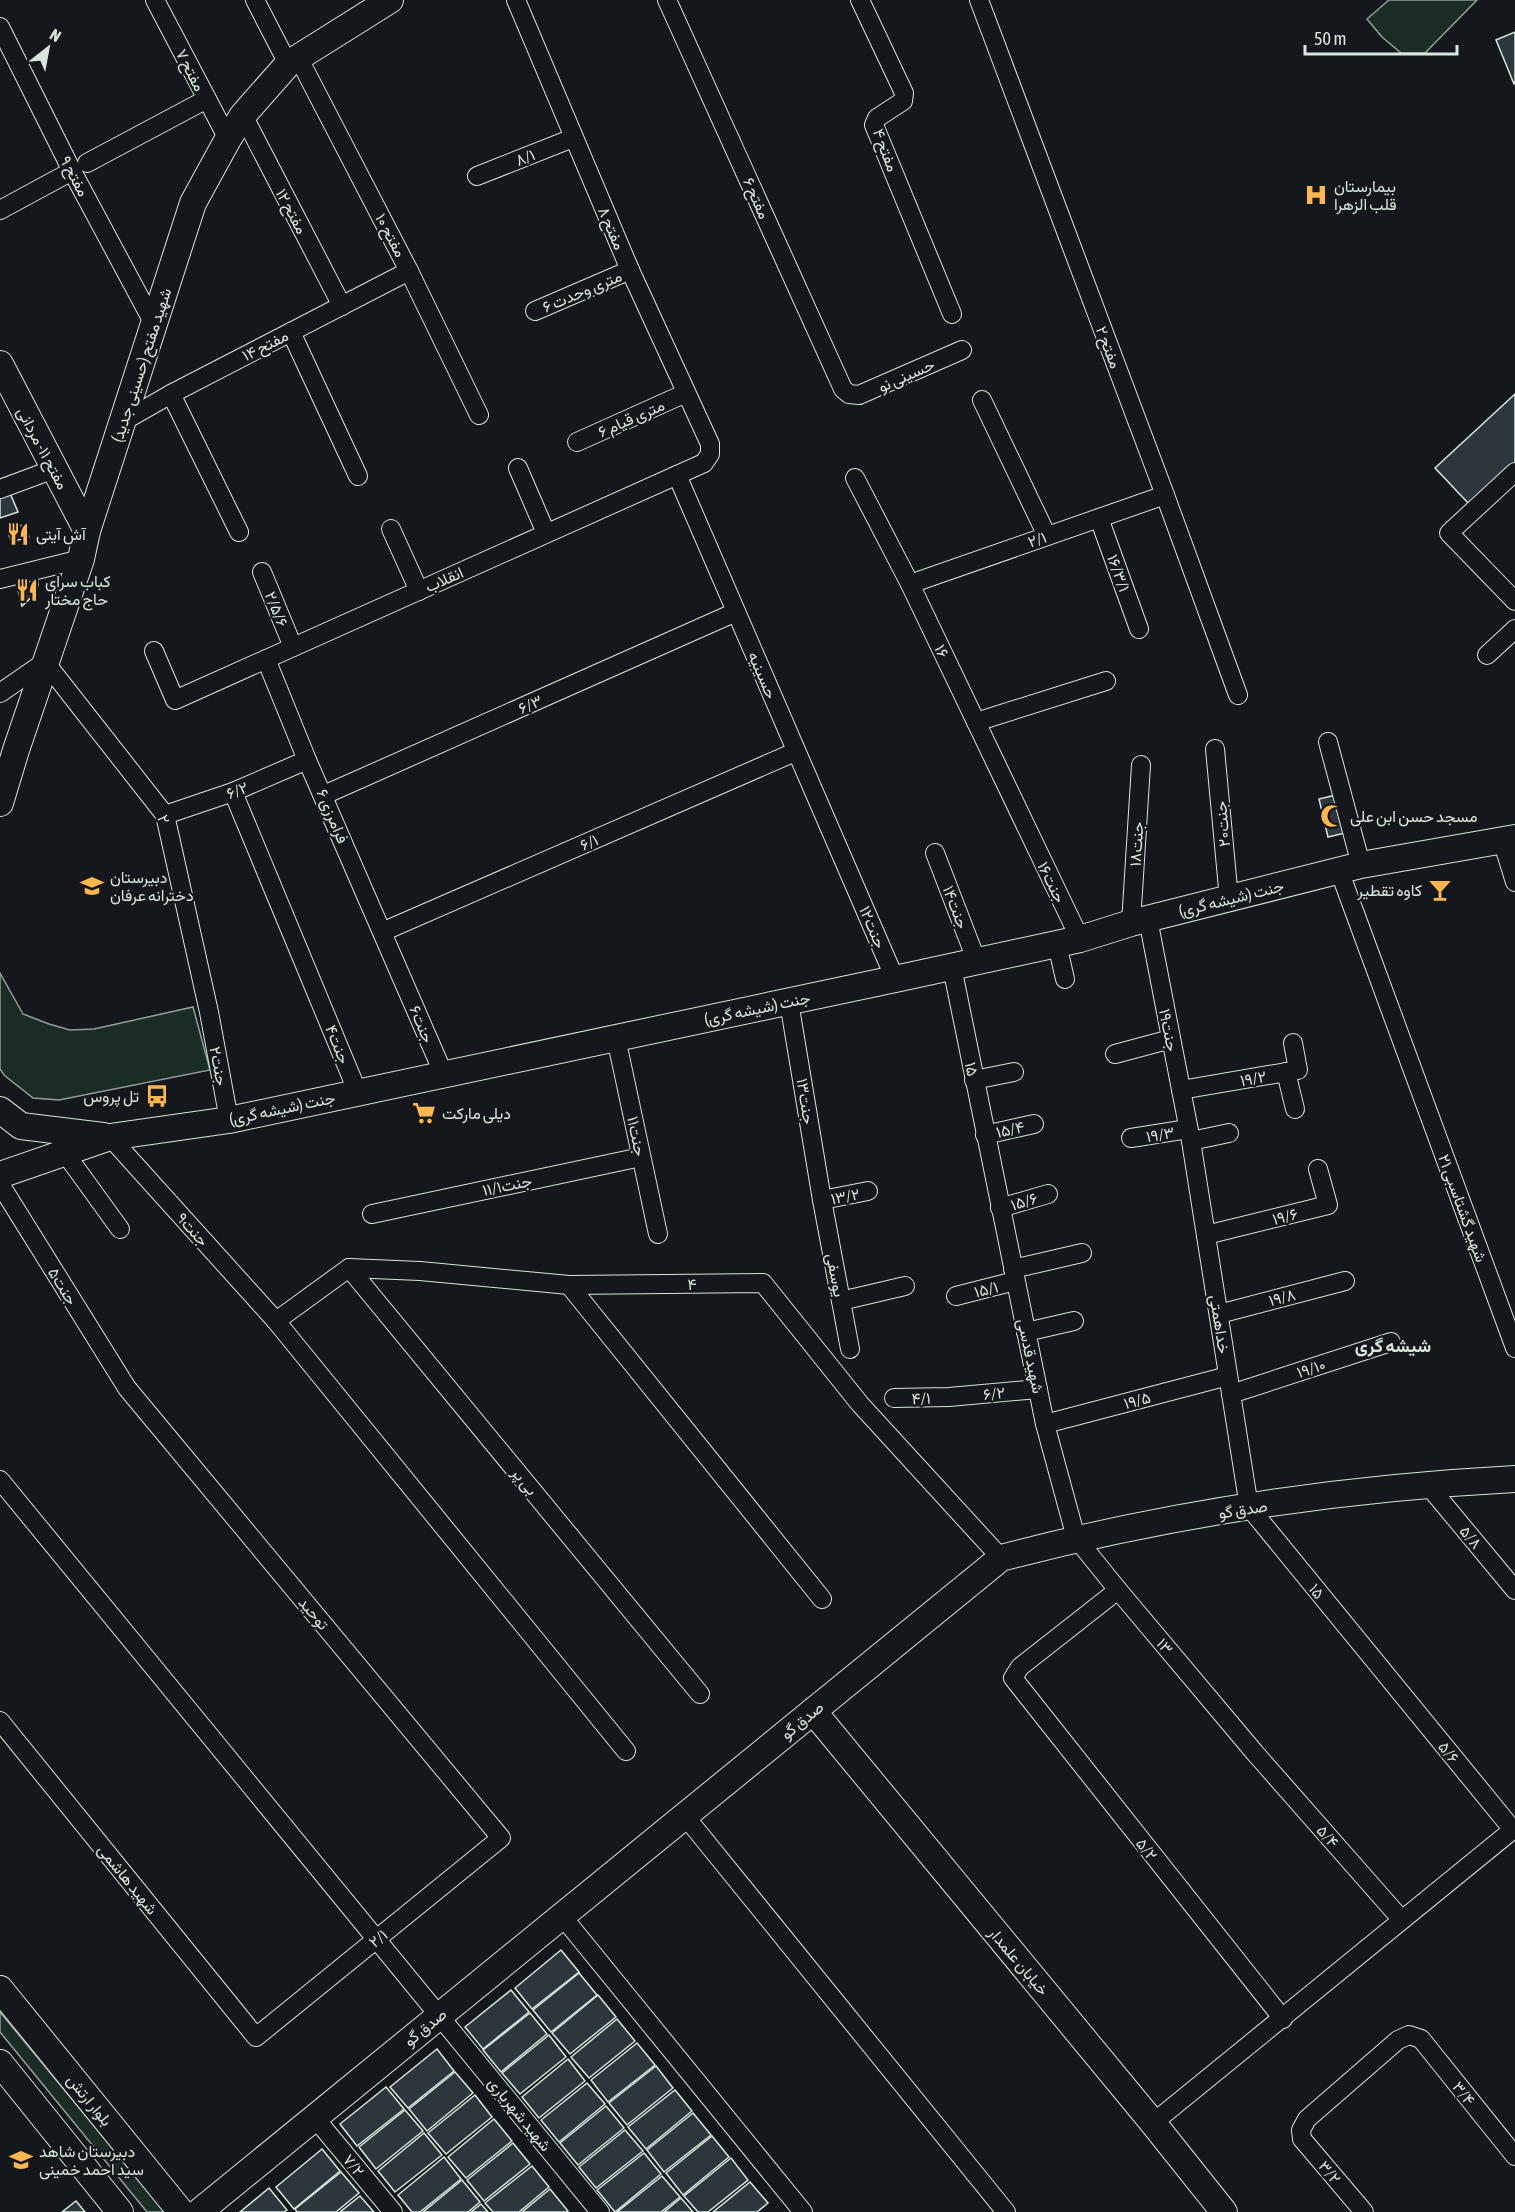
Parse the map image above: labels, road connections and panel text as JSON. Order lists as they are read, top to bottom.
{
  "streets": {
    "street": [
      "مفتح ۷",
      "مفتح ۴",
      "۸/۱",
      "مفتح ۹",
      "مفتح ۶",
      "مفتح ۱۲",
      "مفتح ۸",
      "مفتح ۱۰",
      "۶ متری وحدت",
      "مفتح ۱۴",
      "مفتح ۲",
      "شهید مفتح (حسینی جدید)",
      "حسینی نو",
      "۶ متری قیام",
      "مفتح ۱۱- مردانی",
      "۲/۱",
      "۱۶/۳/۱",
      "انقلاب",
      "۲/۵/۶",
      "۱۶",
      "حسینیه",
      "۶/۳",
      "۶/۲",
      "فرامرزی ۶",
      "۲",
      "جنت۲۰",
      "۶/۱",
      "جنت۱۸",
      "جنت۱۶",
      "جنت (شیشه گری)",
      "جنت۱۴",
      "جنت۱۲",
      "جنت۶",
      "جنت۱۹",
      "جنت۴",
      "جنت۲",
      "۱۵",
      "۱۹/۲",
      "جنت۱۳",
      "۱۵/۴",
      "۱۹/۳",
      "جنت۱۱",
      "جنت۱۱/۱",
      "۱۳/۲",
      "۱۵/۶",
      "شهید گشتاسبی ۲۱",
      "۱۹/۶",
      "جنت۹",
      "یوسفی",
      "۴",
      "جنت۵",
      "۱۵/۱",
      "۱۹/۸",
      "خداهمتی",
      "شهید قدسی",
      "۱۹/۱۰",
      "۴/۱",
      "۱۹/۵",
      "بی پر",
      "صدق گو",
      "۵/۸",
      "توحید",
      "۱۳",
      "۵/۶",
      "۵/۴",
      "۵/۲",
      "شهید هاشمی",
      "خیابان علمدار",
      "۳/۴",
      "بلوار ارتش",
      "شهید شهریاری",
      "۷/۲",
      "۳/۲"
    ]
  },
  "crossings": [
    ["مفتح ۷", "شهید مفتح (حسینی جدید)"],
    ["۸/۱", "مفتح ۸"],
    ["مفتح ۹", "شهید مفتح (حسینی جدید)"],
    ["مفتح ۶", "حسینی نو"],
    ["مفتح ۱۲", "مفتح ۱۴"],
    ["مفتح ۱۲", "شهید مفتح (حسینی جدید)"],
    ["مفتح ۸", "۶ متری وحدت"],
    ["مفتح ۸", "۶ متری قیام"],
    ["مفتح ۸", "انقلاب"],
    ["مفتح ۱۰", "مفتح ۱۴"],
    ["مفتح ۱۰", "شهید مفتح (حسینی جدید)"],
    ["مفتح ۱۴", "شهید مفتح (حسینی جدید)"],
    ["مفتح ۲", "۲/۱"],
    ["شهید مفتح (حسینی جدید)", "مفتح ۱۱- مردانی"],
    ["شهید مفتح (حسینی جدید)", "۲"],
    ["۲/۱", "۱۶/۳/۱"],
    ["۲/۱", "۱۶"],
    ["۲/۱", "توحید"],
    ["۲/۱", "شهید هاشمی"],
    ["۲/۱", "شهید شهریاری"],
    ["انقلاب", "۲/۵/۶"],
    ["انقلاب", "حسینیه"],
    ["انقلاب", "فرامرزی ۶"],
    ["۱۶", "جنت۱۶"],
    ["حسینیه", "۶/۳"],
    ["حسینیه", "۶/۱"],
    ["حسینیه", "جنت۱۲"],
    ["۶/۳", "فرامرزی ۶"],
    ["۶/۲", "فرامرزی ۶"],
    ["۶/۲", "۲"],
    ["۶/۲", "جنت۴"],
    ["۶/۲", "شهید قدسی"],
    ["۶/۲", "۴/۱"],
    ["فرامرزی ۶", "۶/۱"],
    ["فرامرزی ۶", "جنت۶"],
    ["۲", "جنت۲"],
    ["جنت۲۰", "جنت (شیشه گری)"],
    ["جنت۱۸", "جنت (شیشه گری)"],
    ["جنت۱۸", "جنت۱۹"],
    ["جنت۱۶", "جنت (شیشه گری)"],
    ["جنت (شیشه گری)", "جنت۱۴"],
    ["جنت (شیشه گری)", "جنت۱۲"],
    ["جنت (شیشه گری)", "جنت۶"],
    ["جنت (شیشه گری)", "جنت۱۹"],
    ["جنت (شیشه گری)", "جنت۴"],
    ["جنت (شیشه گری)", "جنت۲"],
    ["جنت (شیشه گری)", "۱۵"],
    ["جنت (شیشه گری)", "جنت۱۳"],
    ["جنت (شیشه گری)", "جنت۱۱"],
    ["جنت (شیشه گری)", "شهید گشتاسبی ۲۱"],
    ["جنت (شیشه گری)", "جنت۹"],
    ["جنت۱۹", "۱۹/۲"],
    ["جنت۱۹", "۱۹/۳"],
    ["جنت۱۹", "خداهمتی"],
    ["۱۵", "۱۵/۴"],
    ["۱۵", "خداهمتی"],
    ["۱۵", "شهید قدسی"],
    ["۱۵", "صدق گو"],
    ["۱۵", "۵/۶"],
    ["جنت۱۳", "۱۳/۲"],
    ["جنت۱۳", "یوسفی"],
    ["۱۹/۳", "خداهمتی"],
    ["جنت۱۱", "جنت۱۱/۱"],
    ["۱۳/۲", "یوسفی"],
    ["۱۵/۶", "شهید قدسی"],
    ["۱۹/۶", "خداهمتی"],
    ["۴", "بی پر"],
    ["۴", "صدق گو"],
    ["جنت۵", "توحید"],
    ["۱۵/۱", "شهید قدسی"],
    ["۱۹/۸", "خداهمتی"],
    ["خداهمتی", "۱۹/۱۰"],
    ["خداهمتی", "۱۹/۵"],
    ["خداهمتی", "صدق گو"],
    ["شهید قدسی", "۱۹/۵"],
    ["شهید قدسی", "صدق گو"],
    ["شهید قدسی", "۱۳"],
    ["۱۹/۱۰", "۱۹/۵"],
    ["صدق گو", "۵/۸"],
    ["صدق گو", "۱۳"],
    ["صدق گو", "خیابان علمدار"],
    ["صدق گو", "شهید شهریاری"],
    ["صدق گو", "۷/۲"],
    ["۱۳", "۵/۴"],
    ["۱۳", "۵/۲"],
    ["۳/۴", "۳/۲"]
  ],
  "districts": ["شیشه گری"],
  "places": {
    "hospital": ["بیمارستان قلب الزهرا"],
    "restaurant": ["آش آیتی", "کباب سرای حاج مختار"],
    "mosque": ["مسجد حسن ابن علی"],
    "school or university": ["دبیرستان دخترانه عرفان", "دبیرستان شاهد سید احمد خمینی"],
    "bar": ["کاوه تقطیر"],
    "bus stop": ["تل پروس"],
    "supermarket": ["دیلی مارکت"]
  },
  "scale_bar": "50 m",
  "north": "top right"
}
